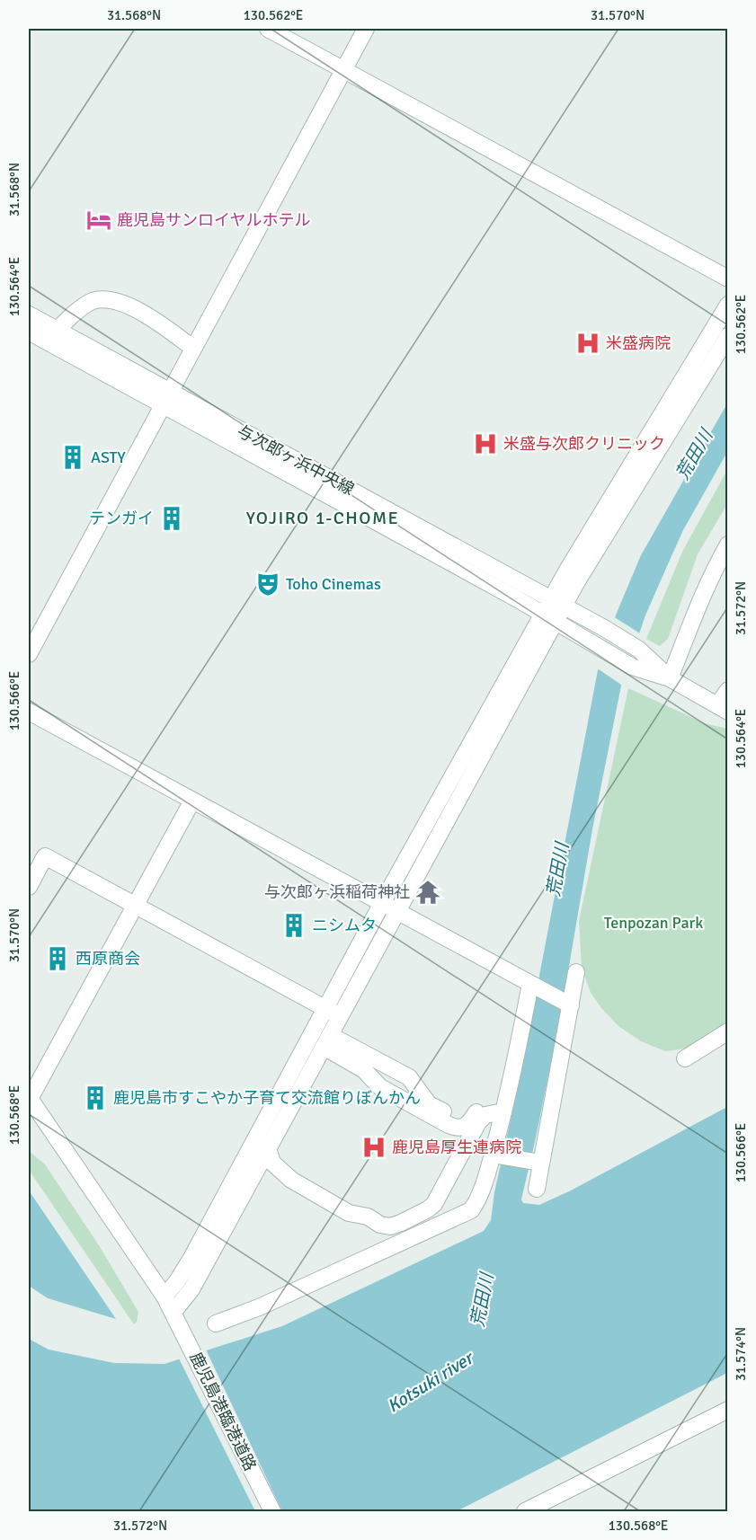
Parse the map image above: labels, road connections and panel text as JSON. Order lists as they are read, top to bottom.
{
  "streets": {
    "street": ["与次郎ヶ浜中央線", "鹿児島港臨港道路"]
  },
  "districts": ["YOJIRO 1-CHOME"],
  "water": ["荒田川", "Kotsuki river"],
  "parks": ["Tenpozan Park"],
  "places": {
    "hotel": ["鹿児島サンロイヤルホテル"],
    "hospital": ["米盛病院", "米盛与次郎クリニック", "鹿児島厚生連病院"],
    "building": [
      "ASTY",
      "テンガイ",
      "ニシムタ",
      "西原商会",
      "鹿児島市すこやか子育て交流館りぼんかん"
    ],
    "theatre": ["Toho Cinemas"],
    "temple": ["与次郎ヶ浜稲荷神社"]
  },
  "coordinates": [
    "31.568°N",
    "130.562°E",
    "31.570°N",
    "130.564°E",
    "31.572°N",
    "130.566°E",
    "130.568°E",
    "31.574°N"
  ]
}
